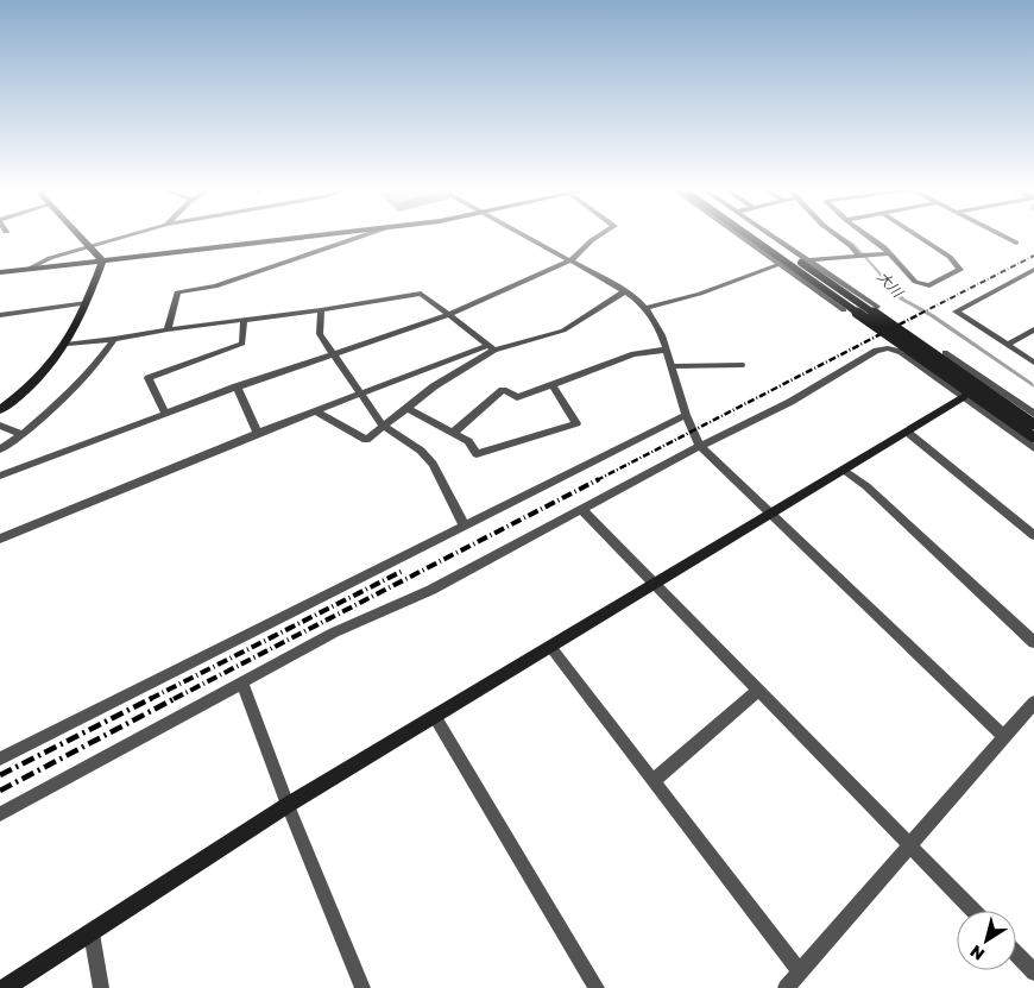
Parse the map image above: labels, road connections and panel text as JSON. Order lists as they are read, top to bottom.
{
  "water": ["大川"],
  "north": "bottom left"
}
